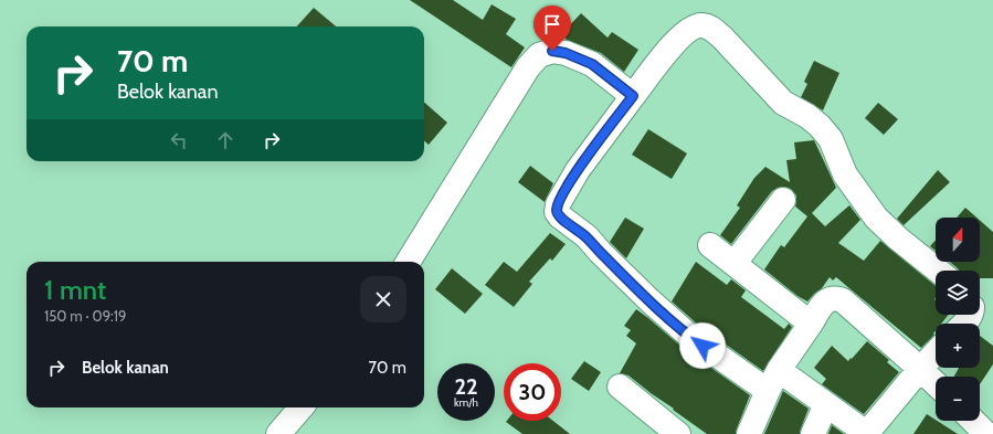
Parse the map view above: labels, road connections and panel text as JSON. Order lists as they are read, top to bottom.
{
  "north": "top",
  "page": {
    "turn": ["70 m", "Belok kanan"],
    "map_buttons": ["+", "−"],
    "heading": ["1 mnt", "150 m · 09:19"],
    "list": [
      {
        "name": "Belok kanan",
        "value": "70 m"
      }
    ],
    "speed": "22 km/h",
    "limit": "30"
  }
}
